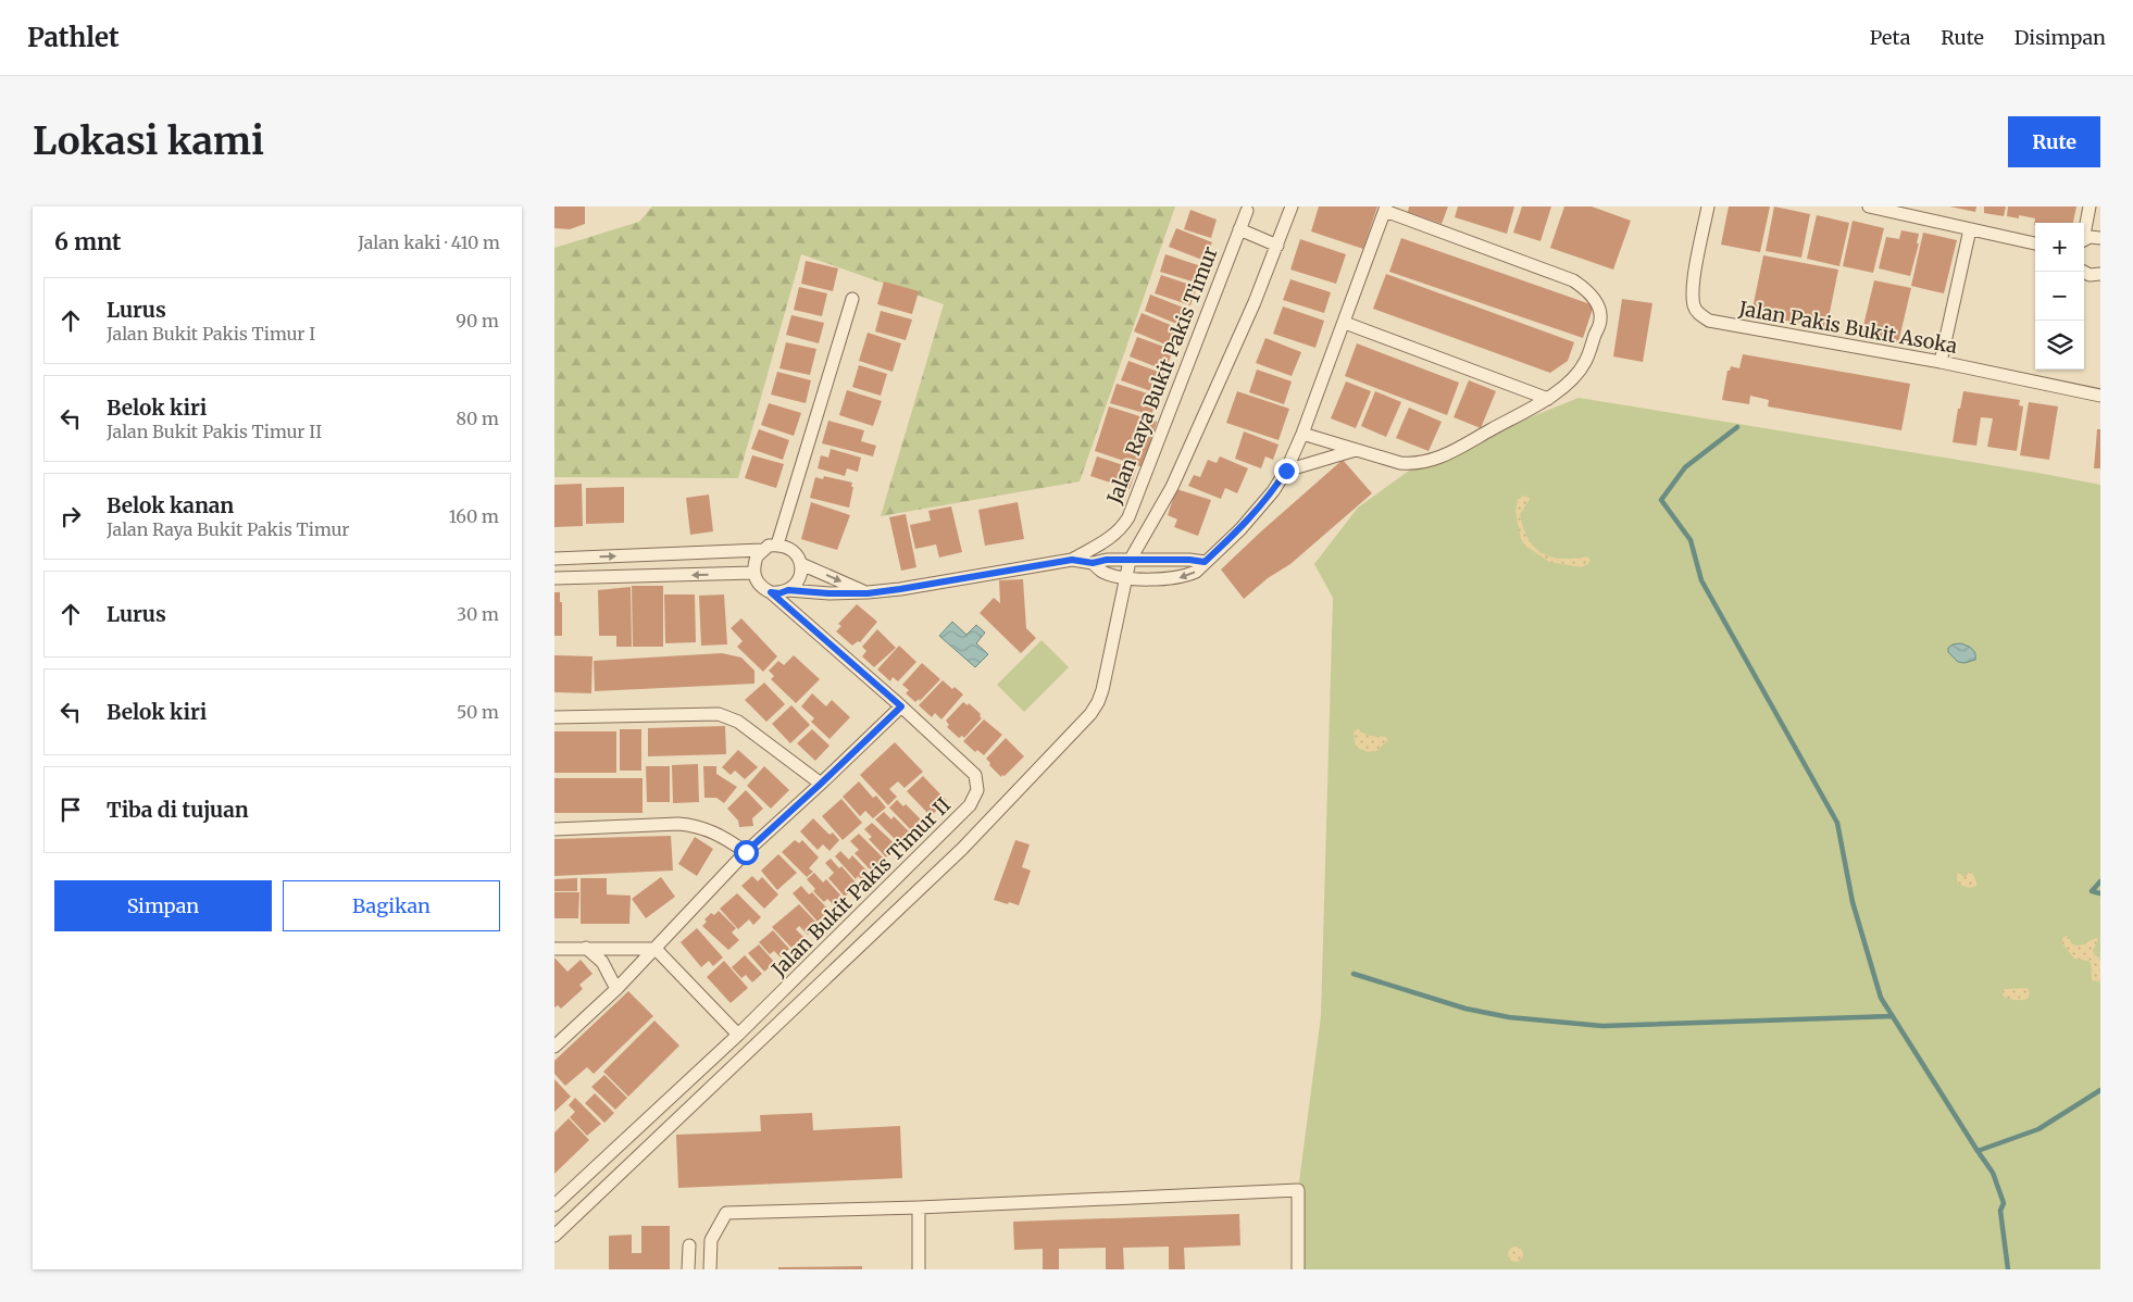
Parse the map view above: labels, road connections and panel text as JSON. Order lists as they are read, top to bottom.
{
  "streets": {
    "street": ["Jalan Pakis Bukit Asoka", "Jalan Raya Bukit Pakis Timur", "Jalan Bukit Pakis Timur II"]
  },
  "crossings": [
    ["Jalan Raya Bukit Pakis Timur", "Jalan Bukit Pakis Timur II"]
  ],
  "page": {
    "header": "Pathlet",
    "nav": ["Peta", "Rute", "Disimpan"],
    "buttons": [
      "Rute",
      ["Simpan", "Bagikan"]
    ],
    "title": "Lokasi kami",
    "heading": ["6 mnt", "Jalan kaki · 410 m"],
    "map_buttons": ["+", "−"],
    "list": [
      ["Lurus", "Jalan Bukit Pakis Timur I", "90 m"],
      ["Belok kiri", "Jalan Bukit Pakis Timur II", "80 m"],
      ["Belok kanan", "Jalan Raya Bukit Pakis Timur", "160 m"],
      ["Lurus", "30 m"],
      ["Belok kiri", "50 m"],
      "Tiba di tujuan"
    ]
  }
}
